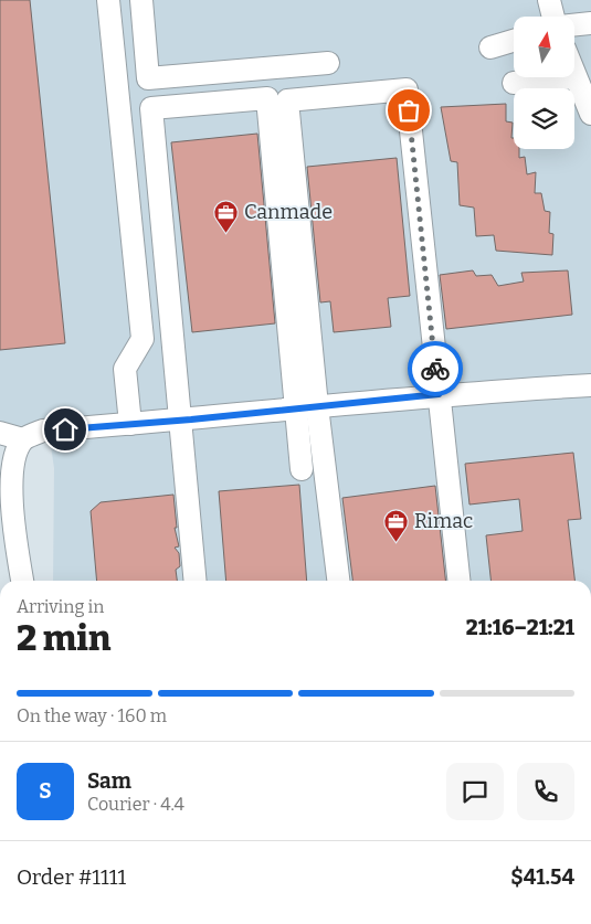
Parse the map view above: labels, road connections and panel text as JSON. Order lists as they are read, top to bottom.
{
  "places": {
    "office": ["Canmade", "Rimac"]
  },
  "north": "top",
  "page": {
    "heading": ["2 min", "Arriving in", "21:16–21:21"],
    "panel": [
      "Sam",
      "Courier · 4.4",
      "Order #1111",
      "$41.54"
    ],
    "bar": "On the way · 160 m",
    "round": "S"
  }
}
